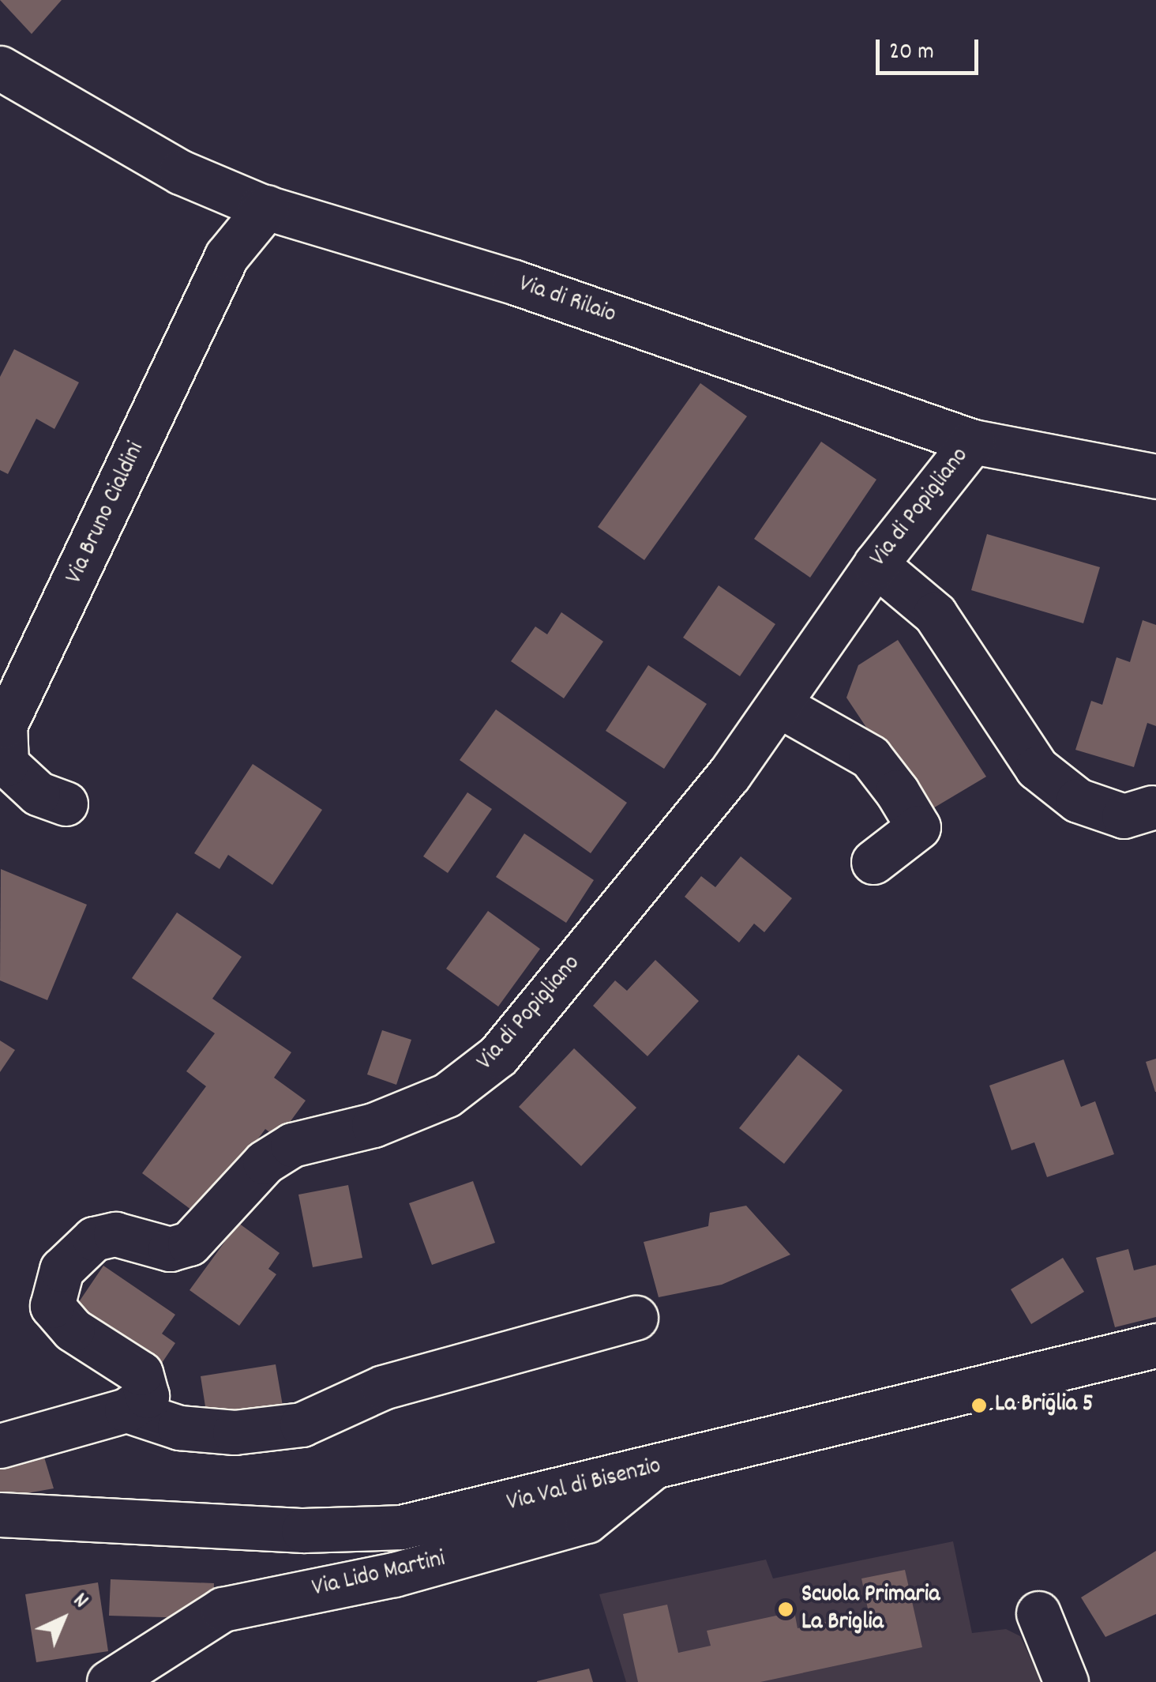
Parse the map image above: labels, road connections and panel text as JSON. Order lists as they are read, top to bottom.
{
  "streets": {
    "street": [
      "Via di Rilaio",
      "Via di Popigliano",
      "Via Bruno Cialdini",
      "Via Val di Bisenzio",
      "Via Lido Martini"
    ]
  },
  "crossings": [
    ["Via di Rilaio", "Via di Popigliano"],
    ["Via di Rilaio", "Via Bruno Cialdini"],
    ["Via Val di Bisenzio", "Via Lido Martini"]
  ],
  "places": ["La Briglia 5", "Scuola Primaria La Briglia"],
  "scale_bar": "20 m",
  "north": "top right"
}
